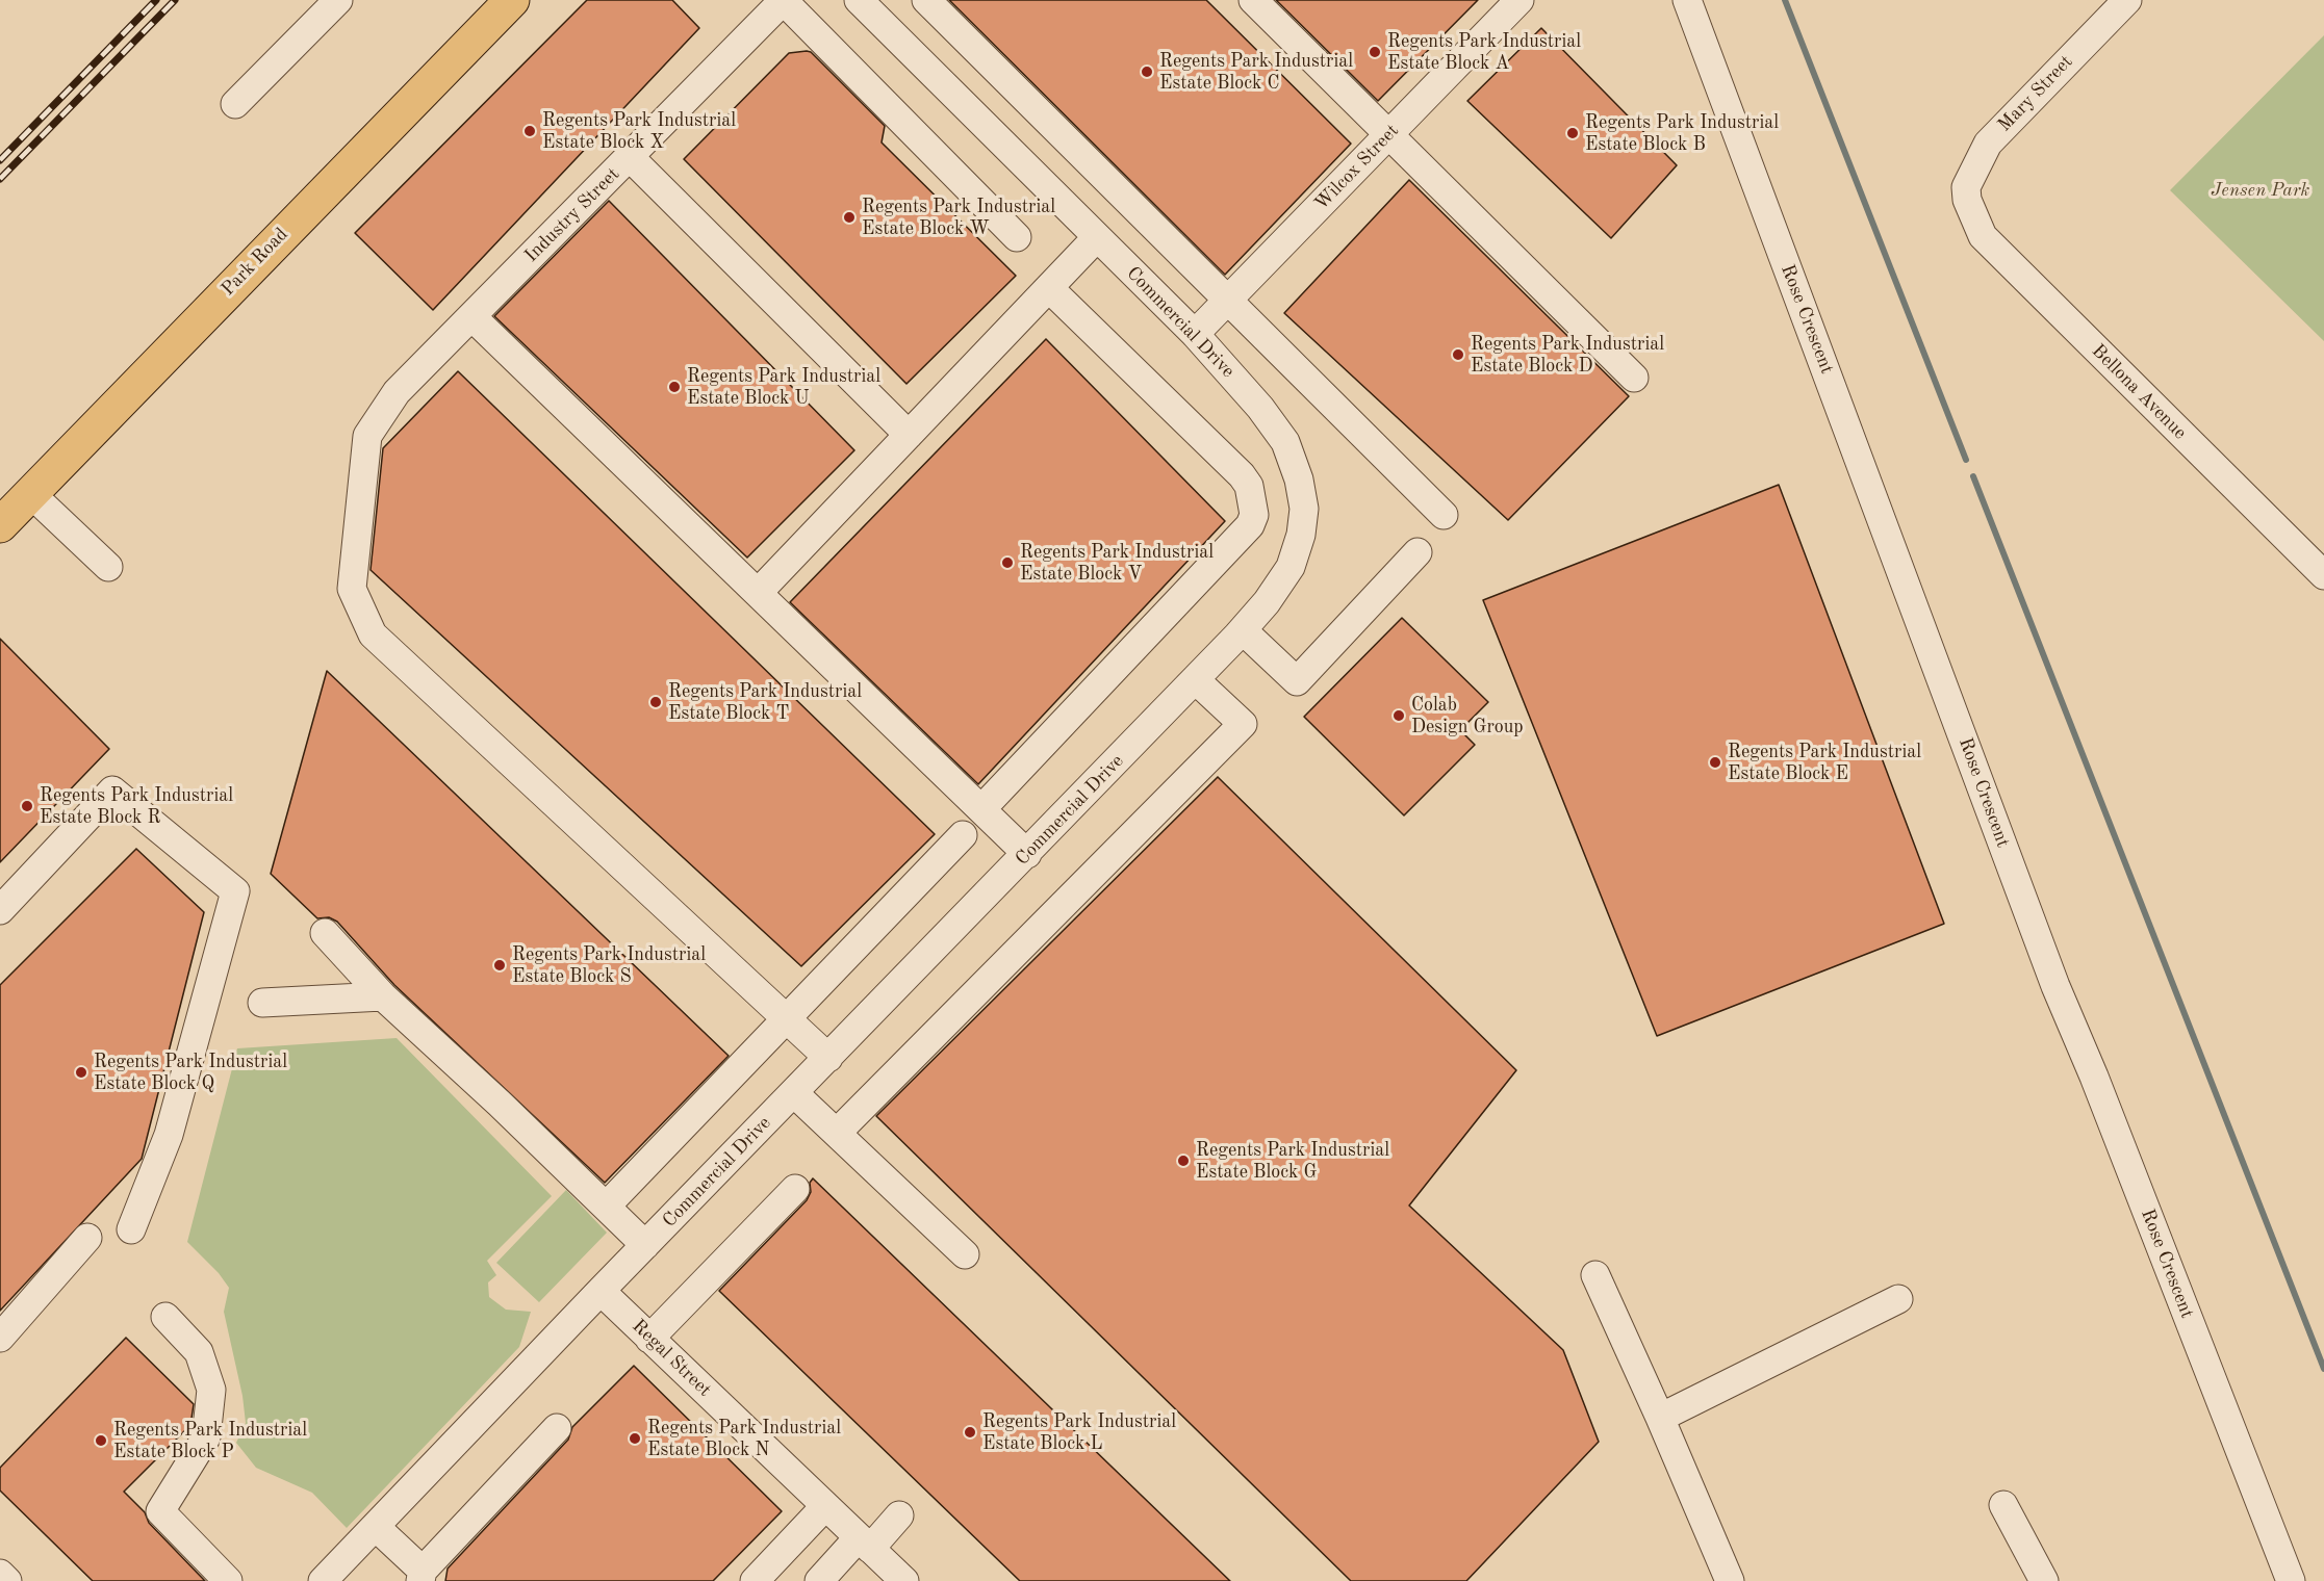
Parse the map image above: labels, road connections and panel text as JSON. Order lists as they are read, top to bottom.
{
  "streets": {
    "main road": ["Park Road"],
    "street": [
      "Mary Street",
      "Wilcox Street",
      "Industry Street",
      "Rose Crescent",
      "Commercial Drive",
      "Bellona Avenue",
      "Regal Street"
    ]
  },
  "crossings": [
    ["Mary Street", "Bellona Avenue"],
    ["Wilcox Street", "Commercial Drive"],
    ["Commercial Drive", "Regal Street"]
  ],
  "parks": ["Jensen Park"],
  "places": [
    "Regents Park Industrial Estate Block A",
    "Regents Park Industrial Estate Block C",
    "Regents Park Industrial Estate Block X",
    "Regents Park Industrial Estate Block B",
    "Regents Park Industrial Estate Block W",
    "Regents Park Industrial Estate Block D",
    "Regents Park Industrial Estate Block U",
    "Regents Park Industrial Estate Block V",
    "Regents Park Industrial Estate Block T",
    "Colab Design Group",
    "Regents Park Industrial Estate Block E",
    "Regents Park Industrial Estate Block R",
    "Regents Park Industrial Estate Block S",
    "Regents Park Industrial Estate Block Q",
    "Regents Park Industrial Estate Block G",
    "Regents Park Industrial Estate Block L",
    "Regents Park Industrial Estate Block N",
    "Regents Park Industrial Estate Block P"
  ]
}
